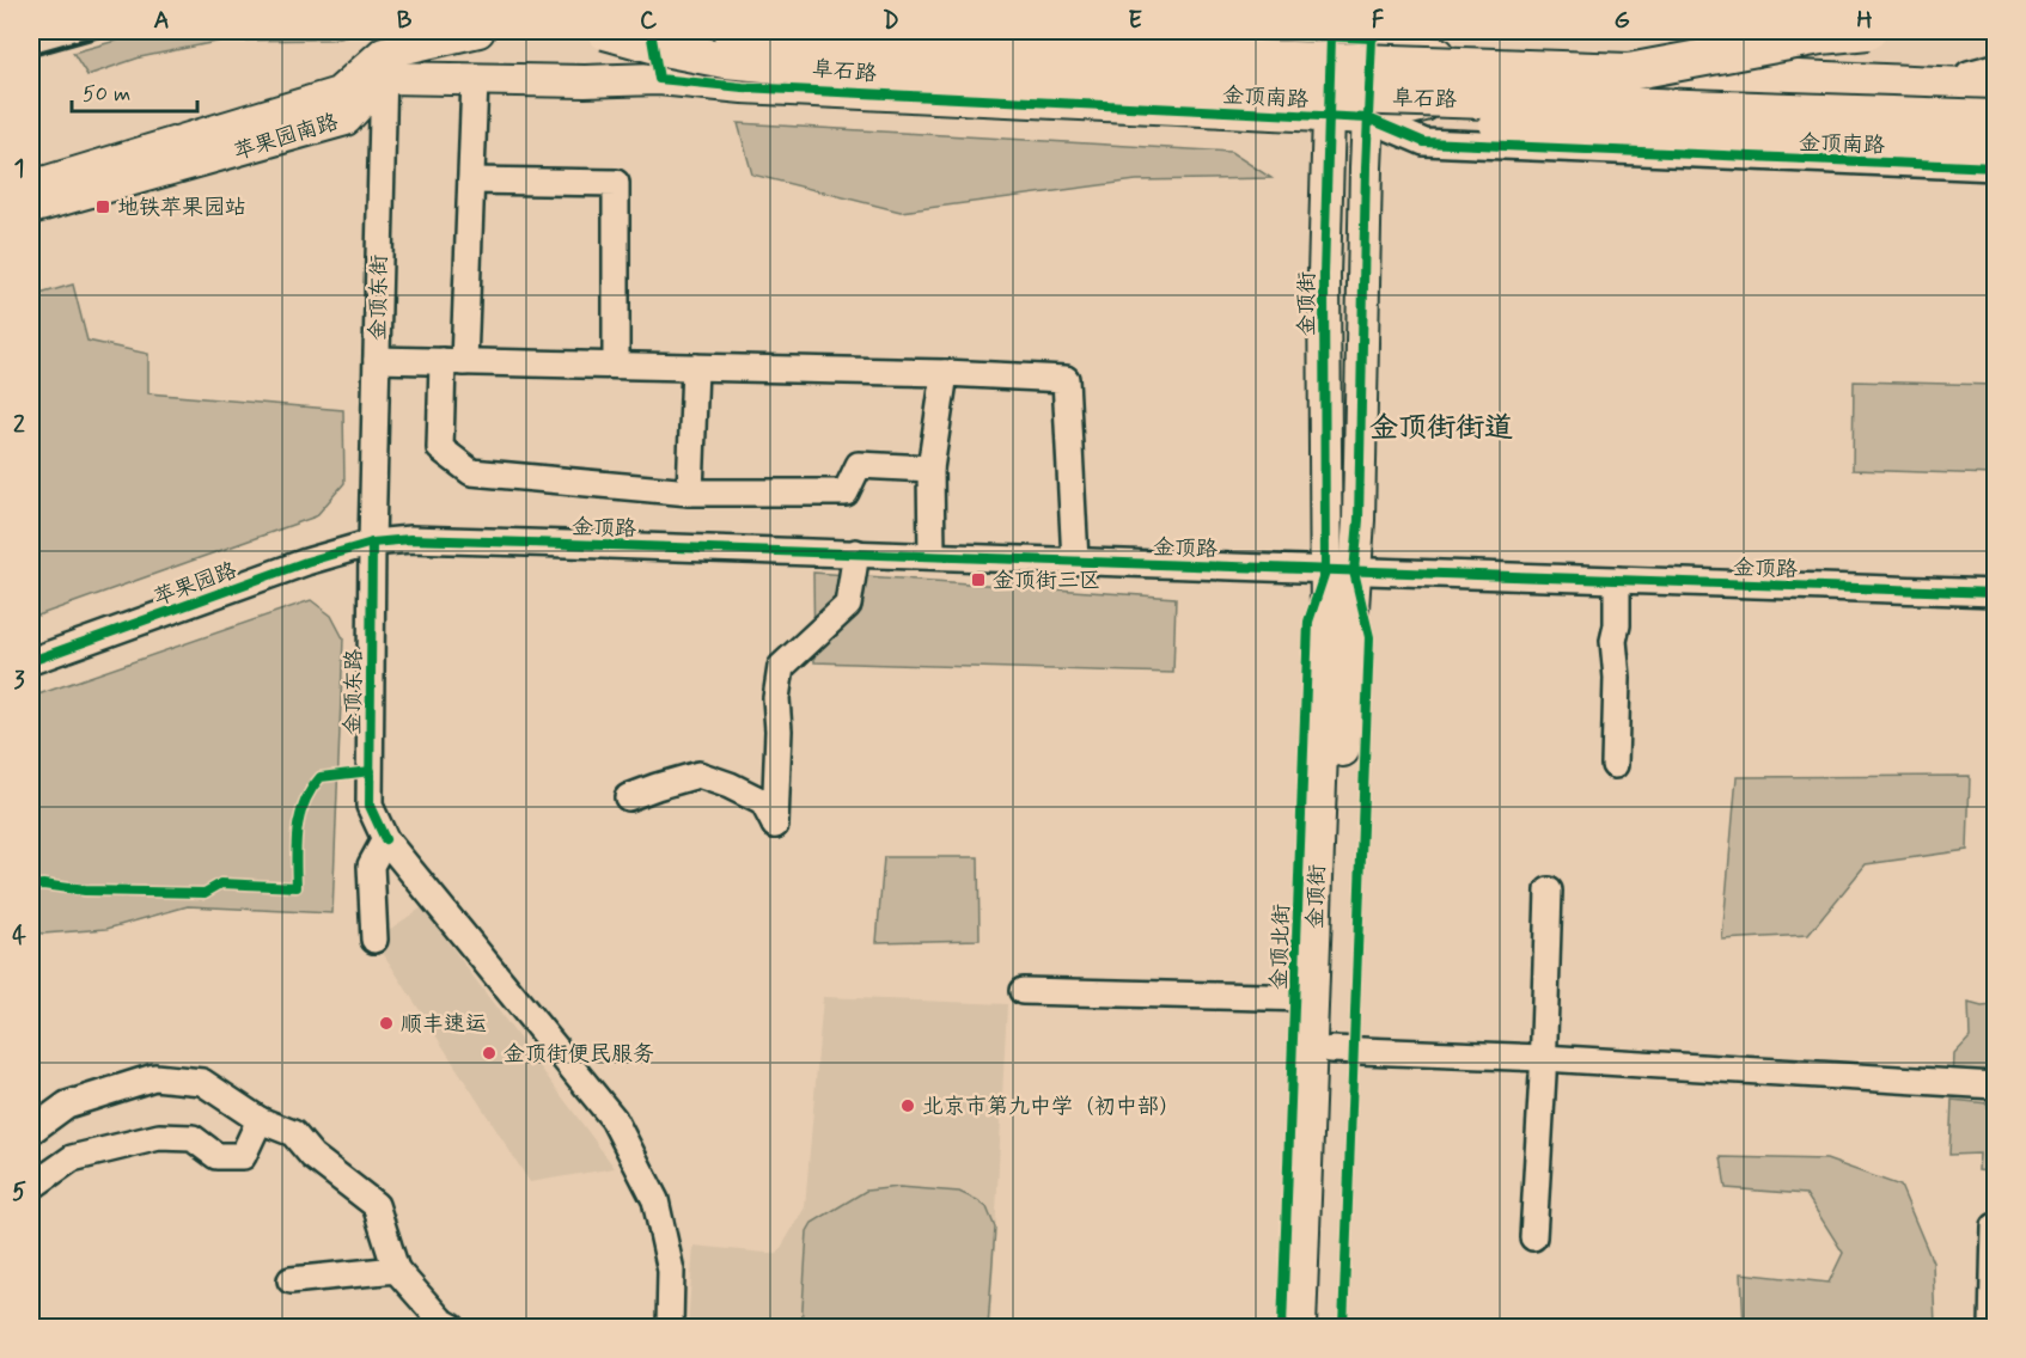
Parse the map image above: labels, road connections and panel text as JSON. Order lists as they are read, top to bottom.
{
  "streets": {
    "highway": ["阜石路"],
    "main road": ["金顶南路", "苹果园南路", "金顶街"],
    "street": [
      "金顶东街",
      "金顶路",
      "苹果园路",
      "金顶东路"
    ],
    "cycle path": ["金顶北街"]
  },
  "crossings": [
    ["阜石路", "金顶南路"],
    ["阜石路", "金顶街"],
    ["金顶南路", "金顶街"],
    ["苹果园南路", "金顶东街"],
    ["金顶东街", "金顶路"],
    ["金顶东街", "苹果园路"],
    ["金顶东街", "金顶东路"],
    ["金顶街", "金顶路"],
    ["金顶路", "苹果园路"],
    ["金顶路", "金顶东路"],
    ["苹果园路", "金顶东路"]
  ],
  "districts": ["金顶街街道"],
  "places": {
    "transit": ["地铁苹果园站", "金顶街三区"],
    "other": ["顺丰速运", "金顶街便民服务", "北京市第九中学（初中部）"]
  },
  "scale_bar": "50 m",
  "grid": {
    "columns": [
      "A",
      "B",
      "C",
      "D",
      "E",
      "F",
      "G",
      "H"
    ],
    "rows": [
      "1",
      "2",
      "3",
      "4",
      "5"
    ]
  }
}
